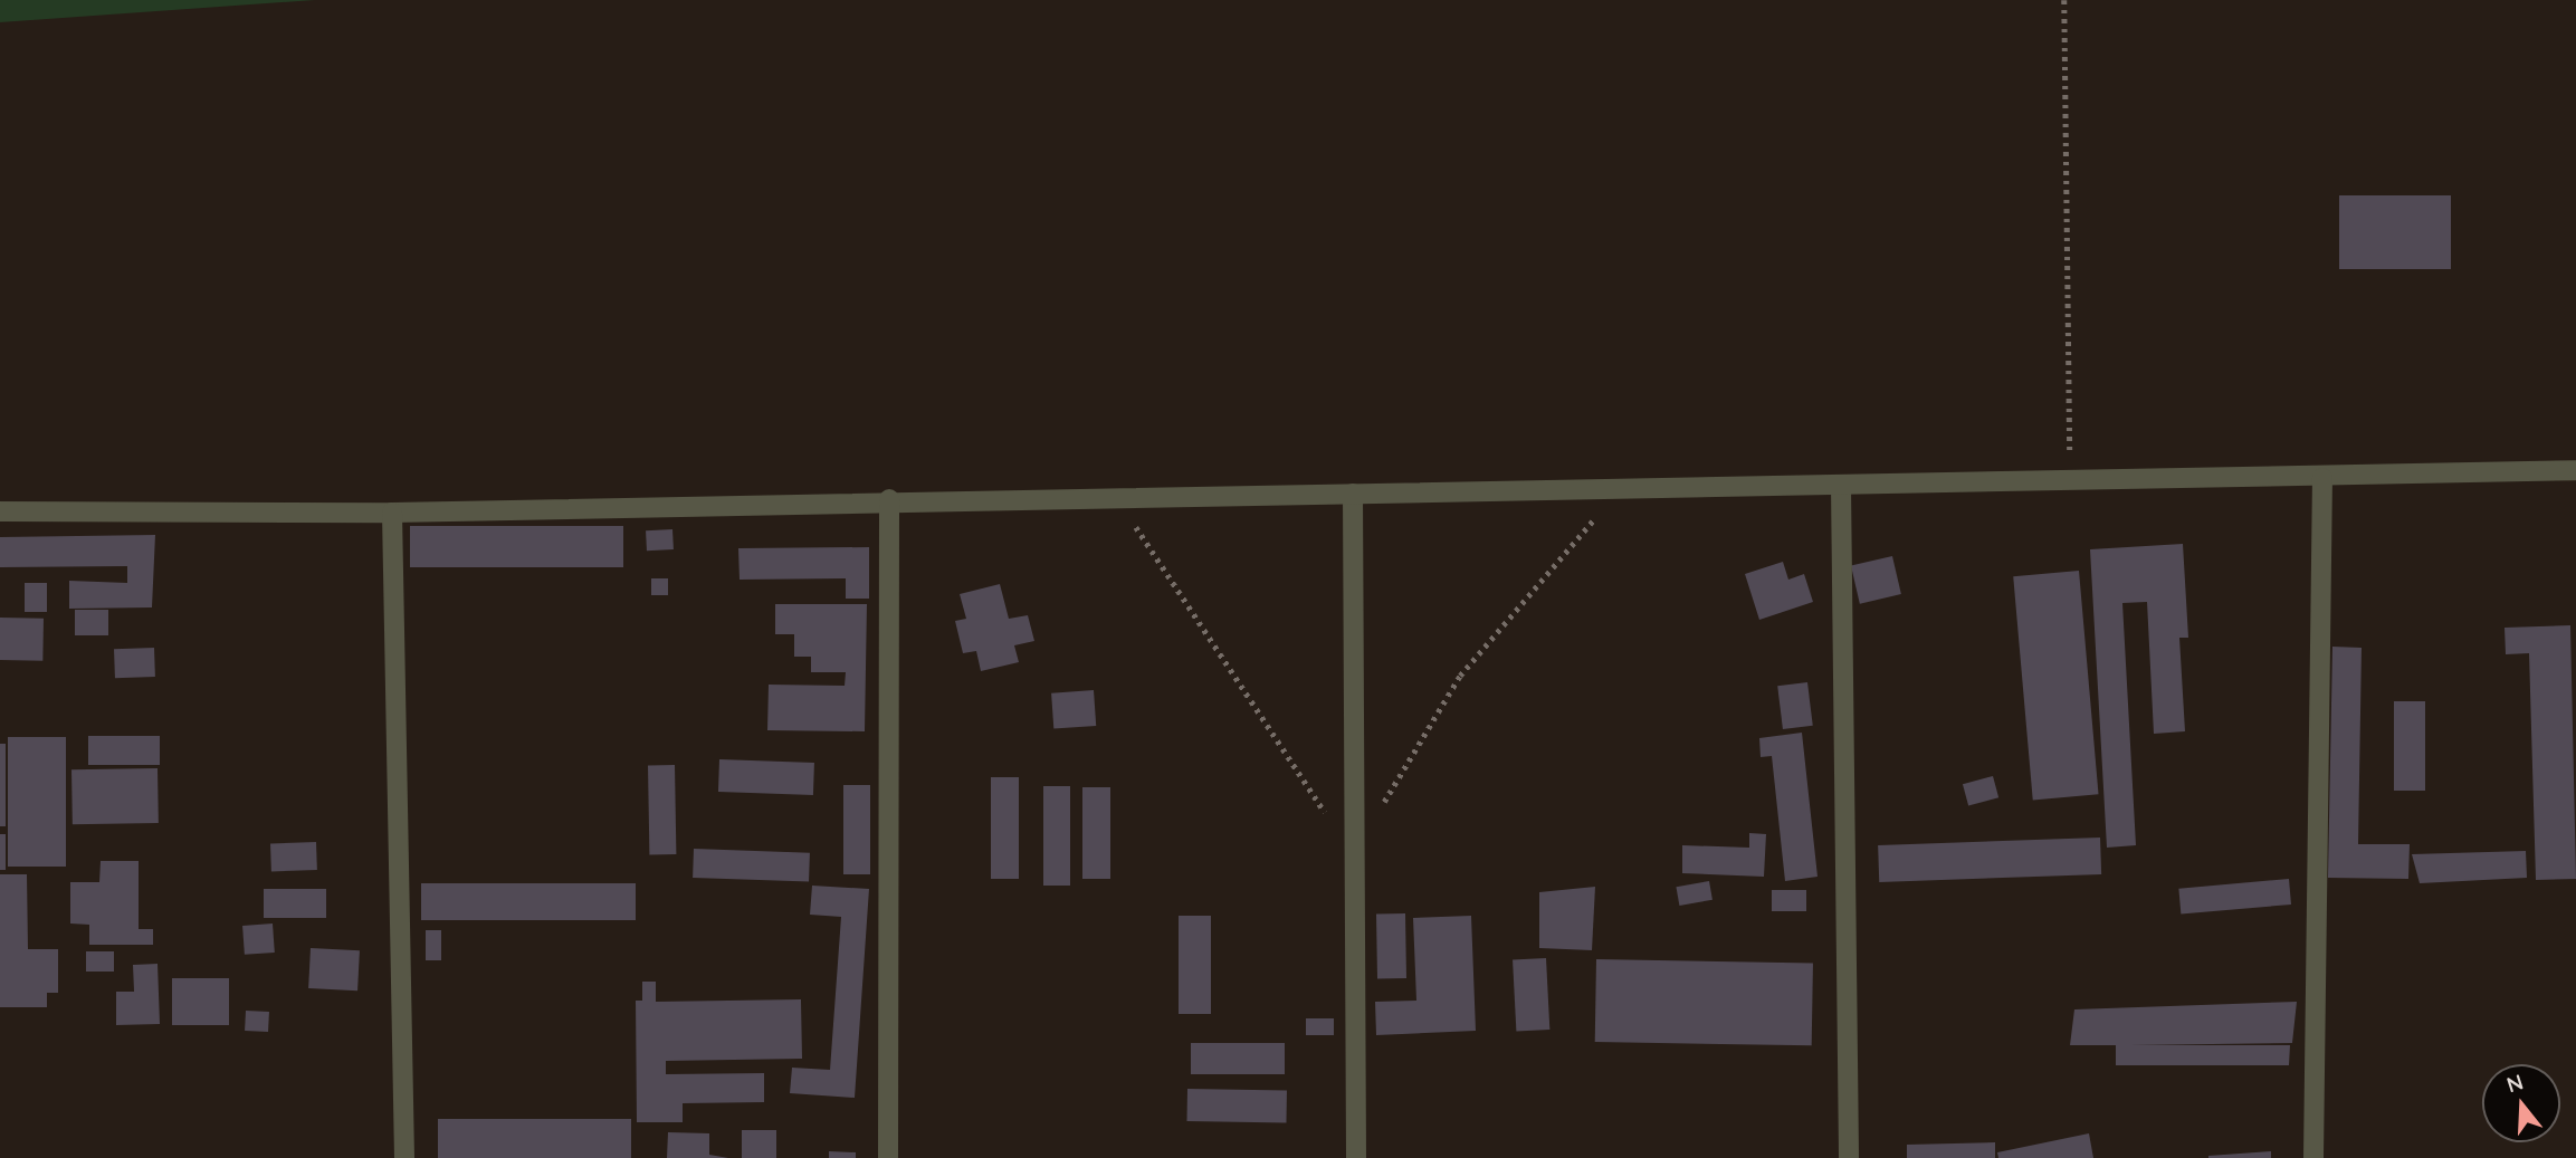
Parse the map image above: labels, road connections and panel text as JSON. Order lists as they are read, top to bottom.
{
  "north": "top"
}
